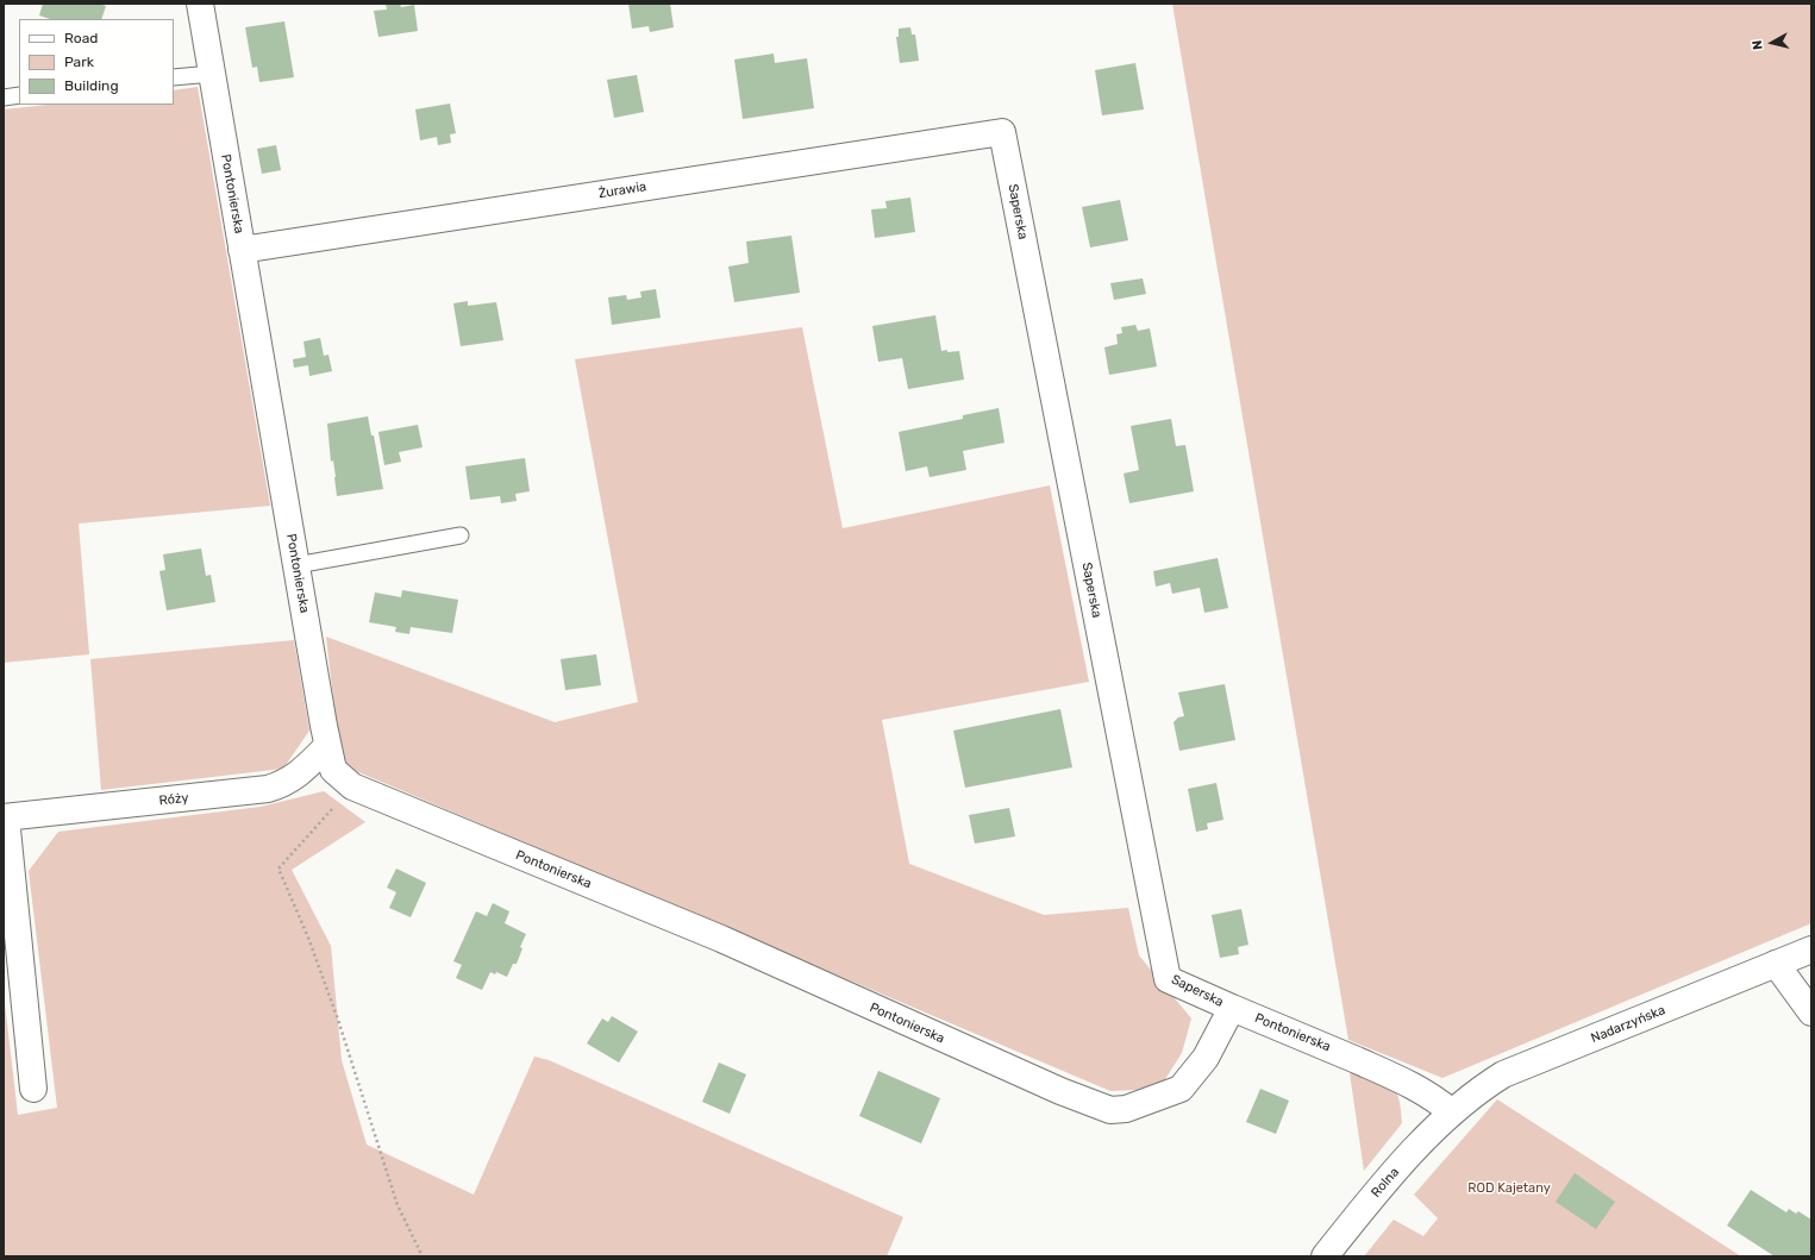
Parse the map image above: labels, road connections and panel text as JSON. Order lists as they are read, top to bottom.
{
  "streets": {
    "street": [
      "Żurawia",
      "Pontonierska",
      "Saperska",
      "Róży",
      "Nadarzyńska",
      "Rolna"
    ]
  },
  "crossings": [
    ["Żurawia", "Pontonierska"],
    ["Żurawia", "Saperska"],
    ["Pontonierska", "Saperska"],
    ["Pontonierska", "Róży"],
    ["Pontonierska", "Nadarzyńska"],
    ["Pontonierska", "Rolna"],
    ["Nadarzyńska", "Rolna"]
  ],
  "parks": ["ROD Kajetany"],
  "legend": ["Road", "Park", "Building"],
  "north": "left"
}
